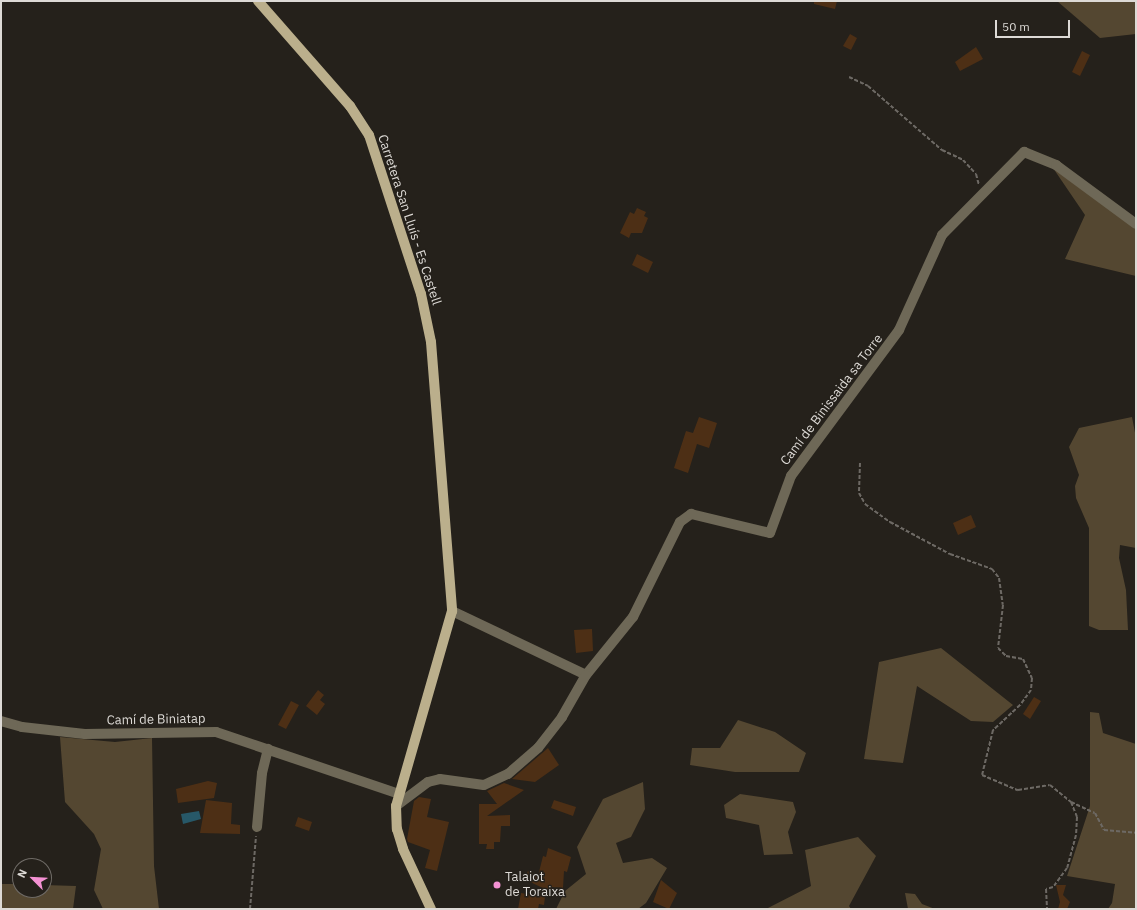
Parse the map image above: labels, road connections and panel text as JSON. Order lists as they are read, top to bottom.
{
  "streets": {
    "main road": ["Carretera San Lluís - Es Castell"],
    "street": ["Camí de Binissaida sa Torre", "Camí de Biniatap"]
  },
  "places": ["Talaiot de Toraixa"],
  "scale_bar": "50 m",
  "north": "top left"
}
